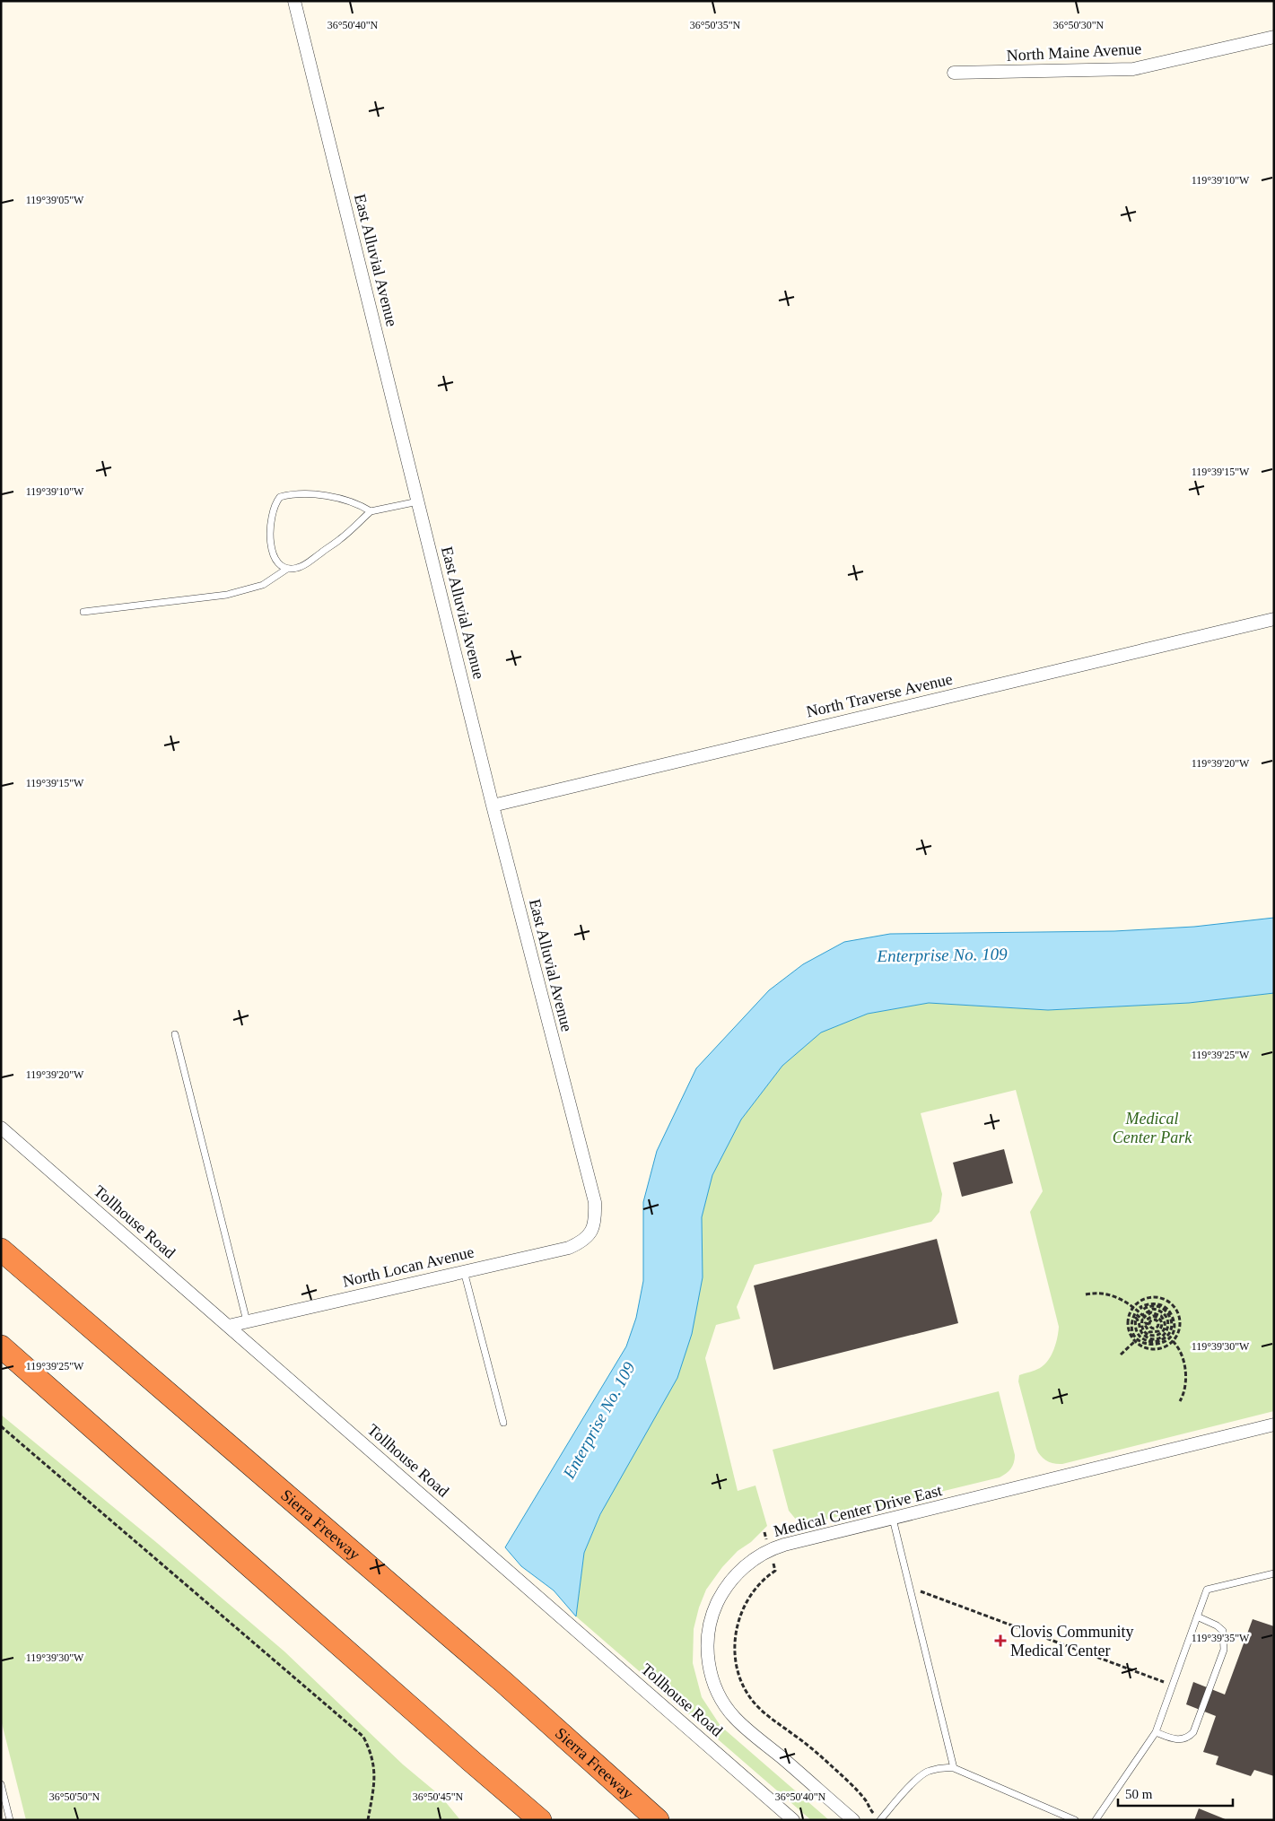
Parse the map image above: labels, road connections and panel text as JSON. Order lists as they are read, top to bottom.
{
  "streets": {
    "highway": ["Sierra Freeway"],
    "street": [
      "North Maine Avenue",
      "East Alluvial Avenue",
      "North Traverse Avenue",
      "Tollhouse Road",
      "North Locan Avenue",
      "Medical Center Drive East"
    ]
  },
  "crossings": [
    ["East Alluvial Avenue", "North Traverse Avenue"],
    ["East Alluvial Avenue", "North Locan Avenue"],
    ["Tollhouse Road", "North Locan Avenue"]
  ],
  "water": ["Enterprise No. 109"],
  "parks": ["Medical Center Park"],
  "places": {
    "health": ["Clovis Community Medical Center"]
  },
  "scale_bar": "50 m",
  "coordinates": [
    "36°50'40\"N",
    "36°50'35\"N",
    "36°50'30\"N",
    "119°39'10\"W",
    "119°39'05\"W",
    "119°39'15\"W",
    "119°39'20\"W",
    "119°39'25\"W",
    "119°39'30\"W",
    "119°39'35\"W",
    "36°50'50\"N",
    "36°50'45\"N"
  ]
}
